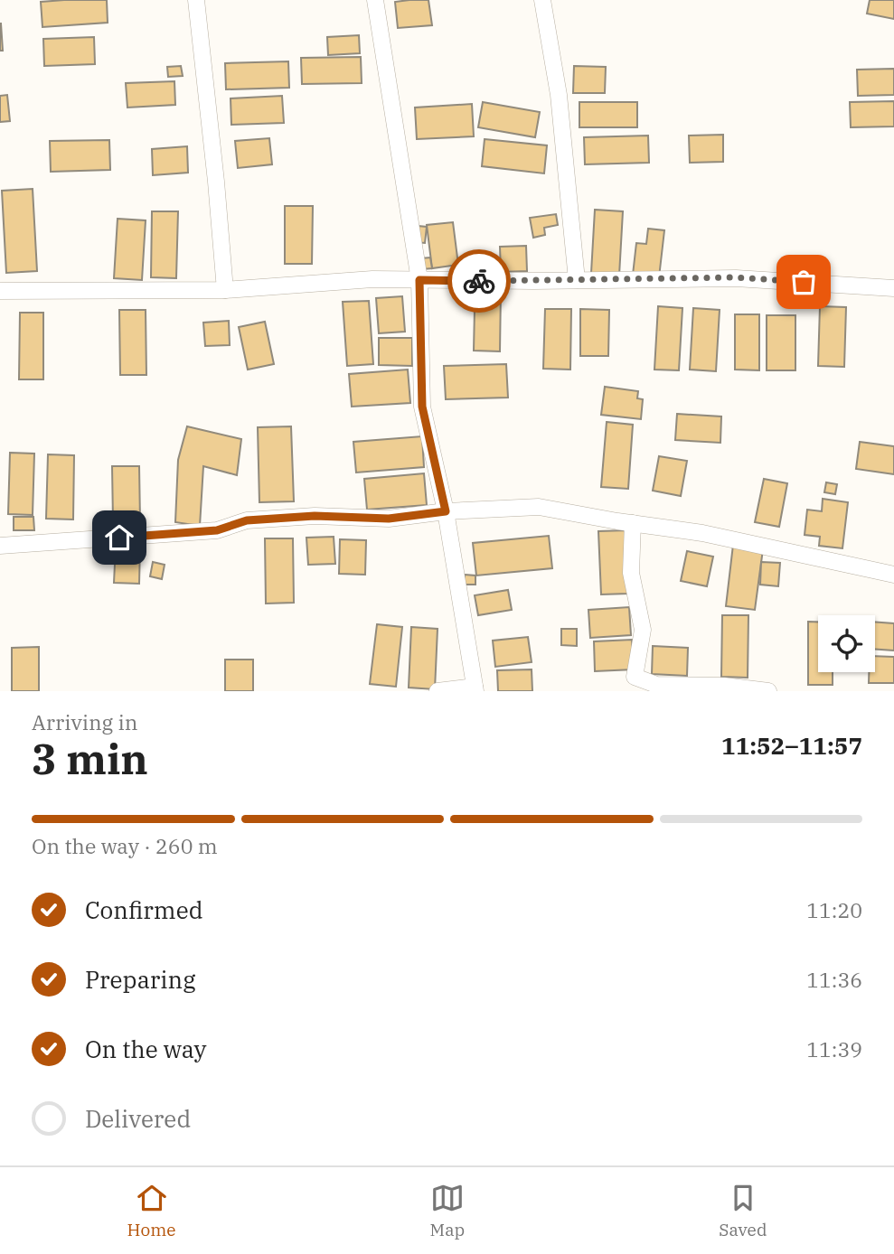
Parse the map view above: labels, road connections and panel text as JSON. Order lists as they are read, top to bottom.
{
  "page": {
    "heading": ["3 min", "Arriving in", "11:52–11:57"],
    "bar": "On the way · 260 m",
    "list": [
      ["Confirmed", "11:20"],
      ["Preparing", "11:36"],
      ["On the way", "11:39"],
      "Delivered"
    ],
    "tabs": ["Home", "Map", "Saved"]
  }
}
